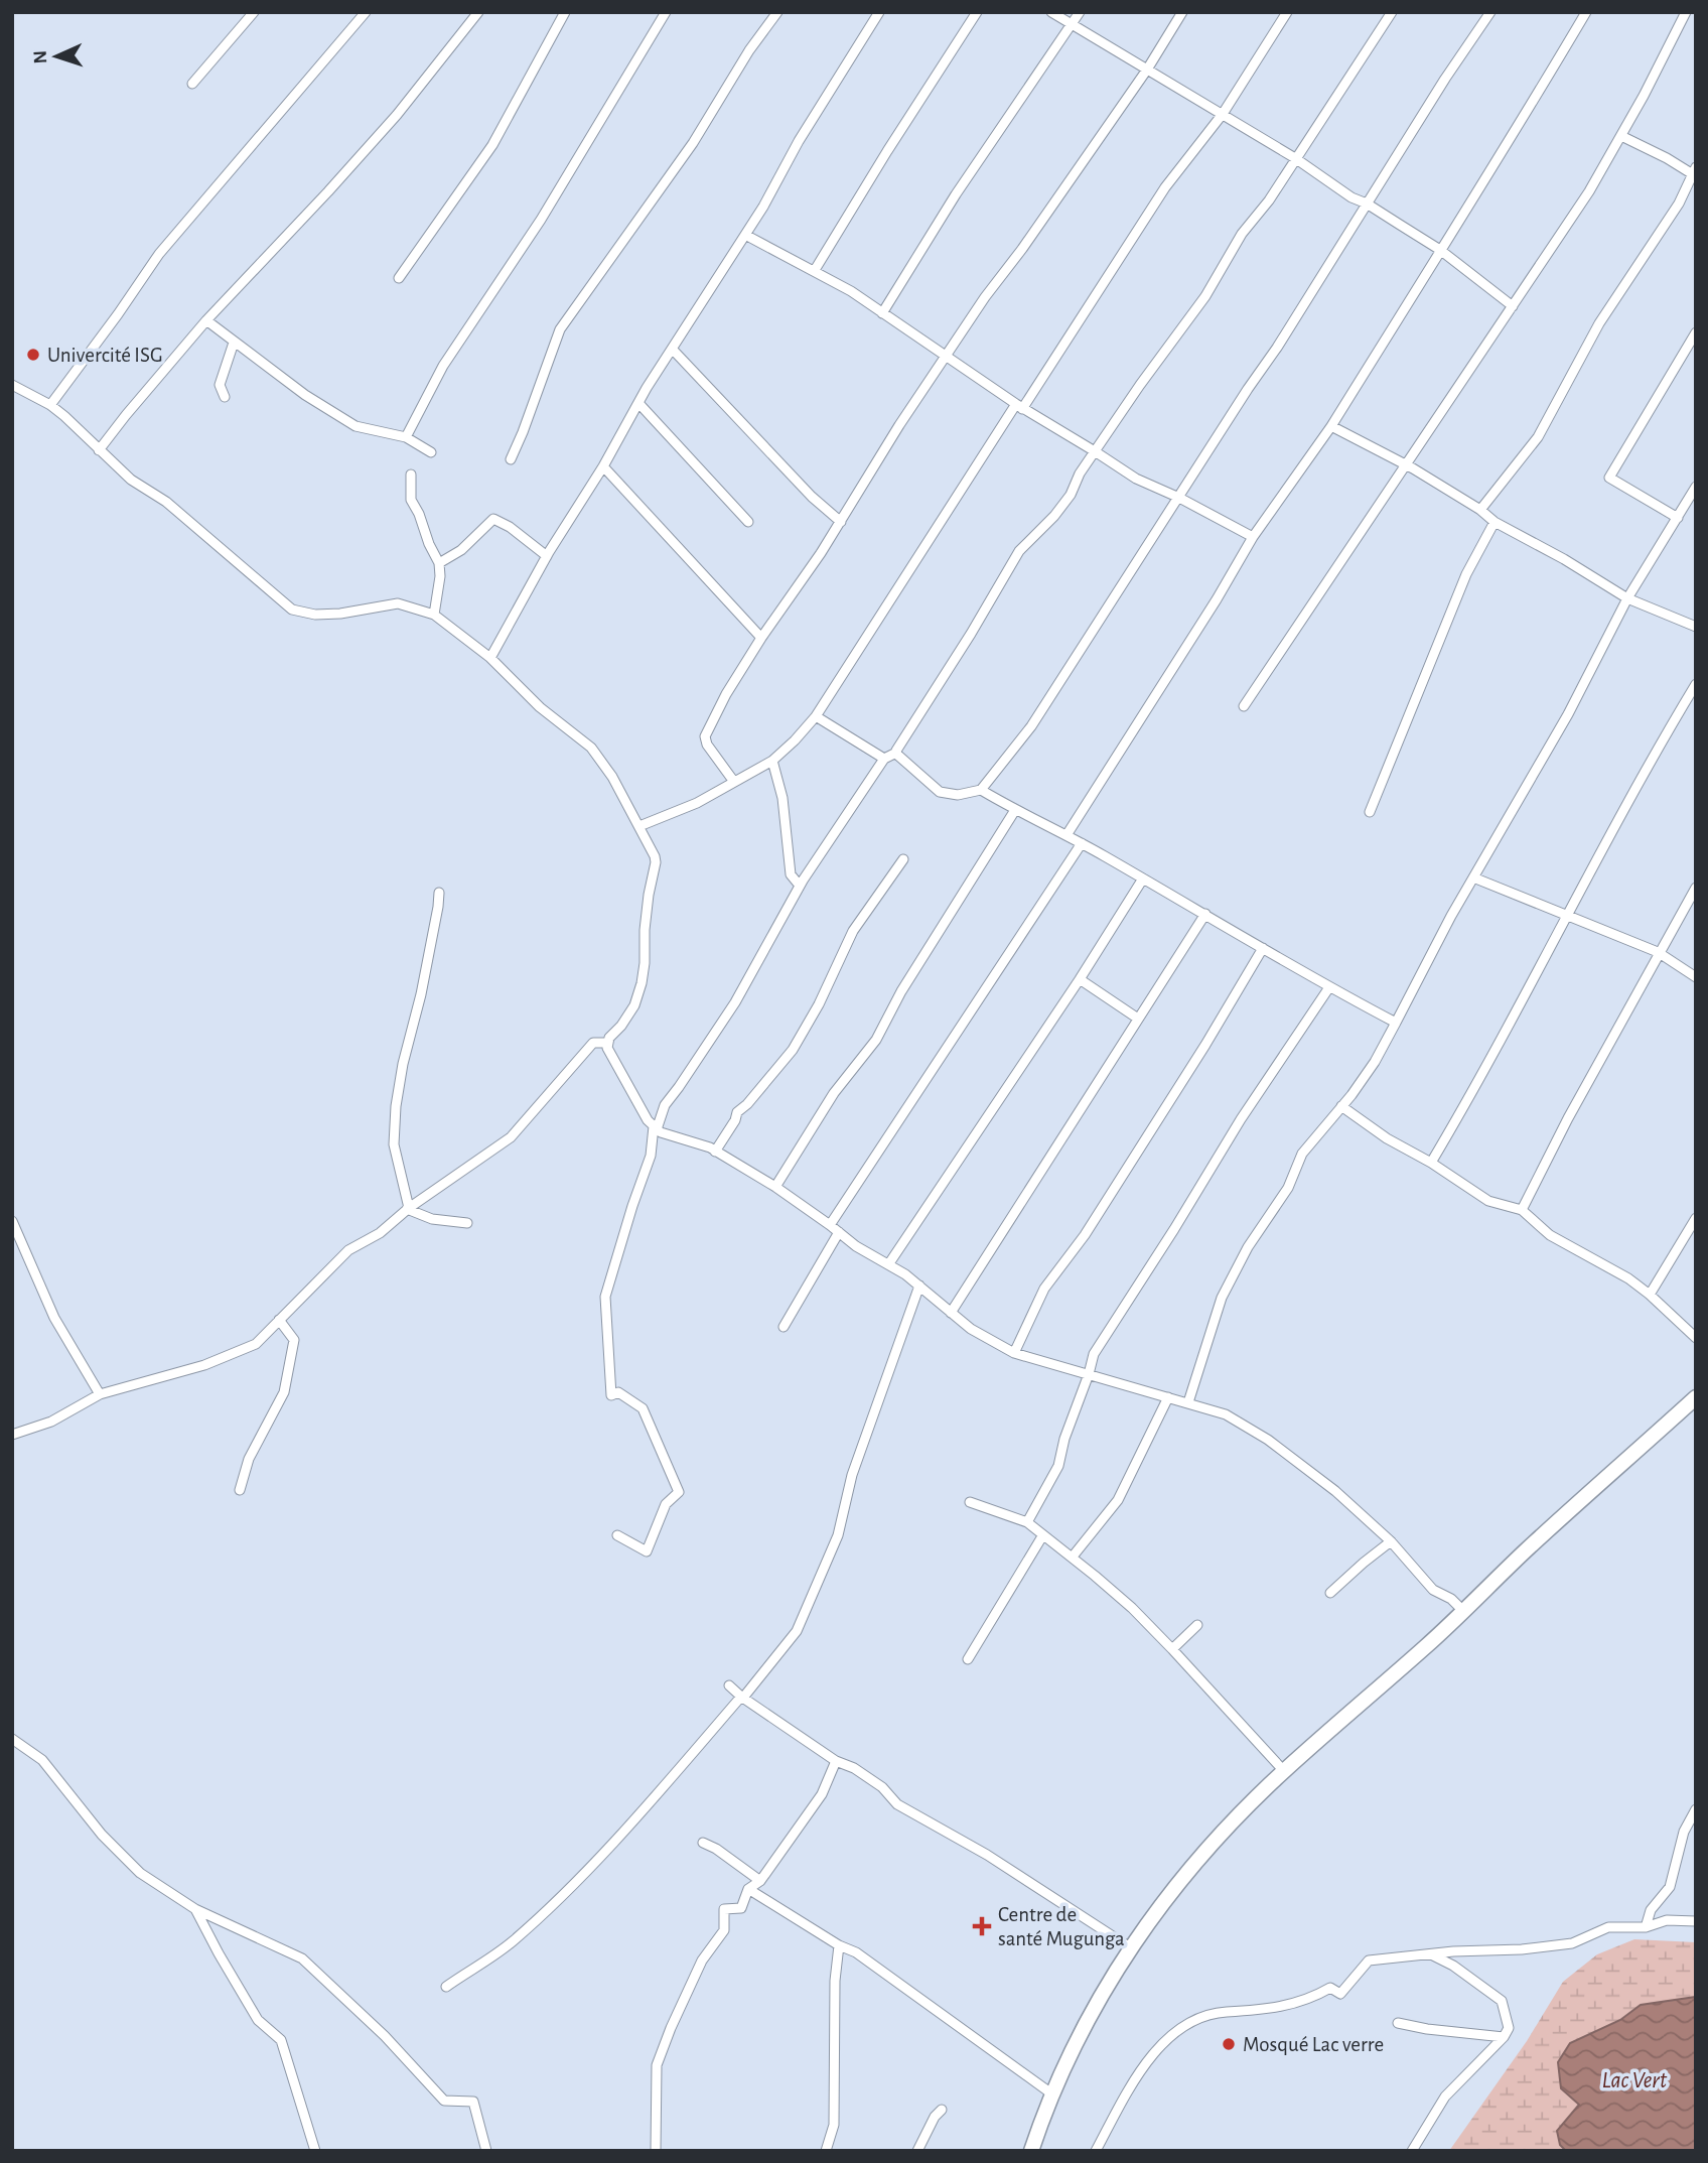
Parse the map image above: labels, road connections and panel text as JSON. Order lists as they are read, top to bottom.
{
  "water": ["Lac Vert"],
  "places": {
    "other": ["Univercité ISG", "Mosqué Lac verre"],
    "health": ["Centre de santé Mugunga"]
  },
  "north": "left"
}
